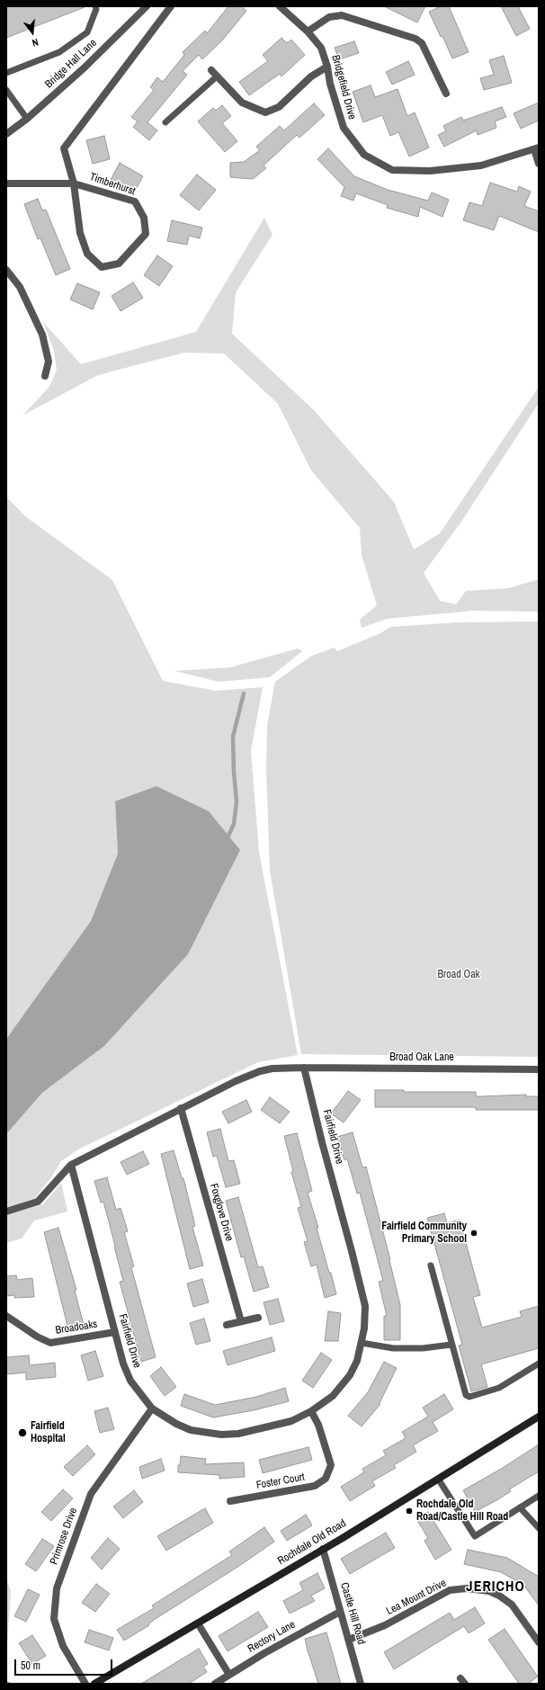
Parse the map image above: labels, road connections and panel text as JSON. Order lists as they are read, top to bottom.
{
  "streets": {
    "main road": ["Rochdale Old Road"],
    "street": [
      "Bridge Hall Lane",
      "Bridgefield Drive",
      "Timberhurst",
      "Broad Oak Lane",
      "Fairfield Drive",
      "Foxglove Drive",
      "Broadoaks",
      "Foster Court",
      "Primrose Drive",
      "Lea Mount Drive",
      "Castle Hill Road",
      "Rectory Lane"
    ]
  },
  "crossings": [
    ["Broad Oak Lane", "Fairfield Drive"],
    ["Fairfield Drive", "Broadoaks"],
    ["Fairfield Drive", "Foster Court"],
    ["Fairfield Drive", "Primrose Drive"],
    ["Rochdale Old Road", "Castle Hill Road"],
    ["Lea Mount Drive", "Castle Hill Road"],
    ["Castle Hill Road", "Rectory Lane"]
  ],
  "districts": ["JERICHO"],
  "parks": ["Broad Oak"],
  "places": ["Fairfield Community Primary School", "Fairfield Hospital", "Rochdale Old Road/Castle Hill Road"],
  "scale_bar": "50 m",
  "north": "bottom"
}
